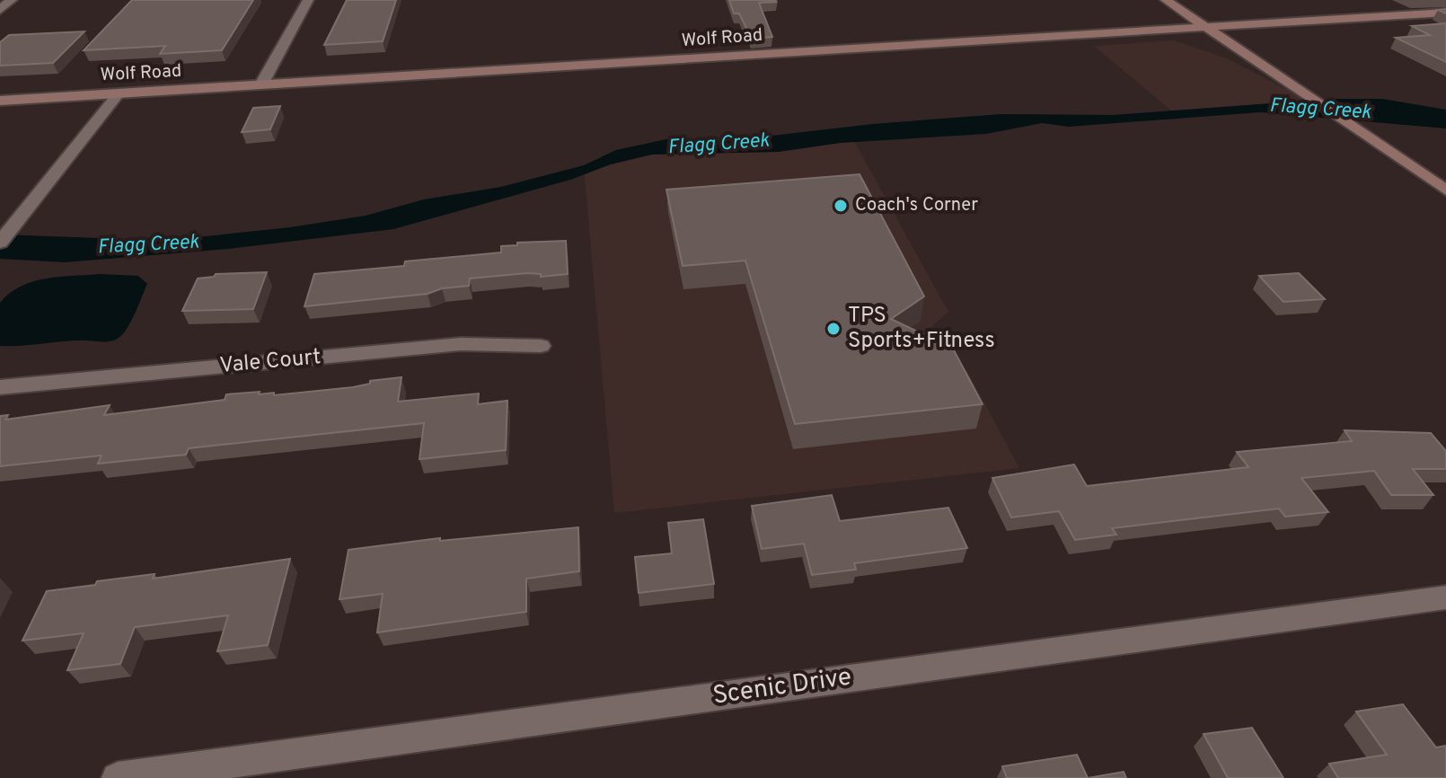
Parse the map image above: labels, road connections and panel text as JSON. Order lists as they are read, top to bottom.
{
  "streets": {
    "street": ["Wolf Road", "Vale Court", "Scenic Drive"]
  },
  "water": ["Flagg Creek"],
  "places": ["Coach's Corner", "TPS Sports+Fitness"]
}
